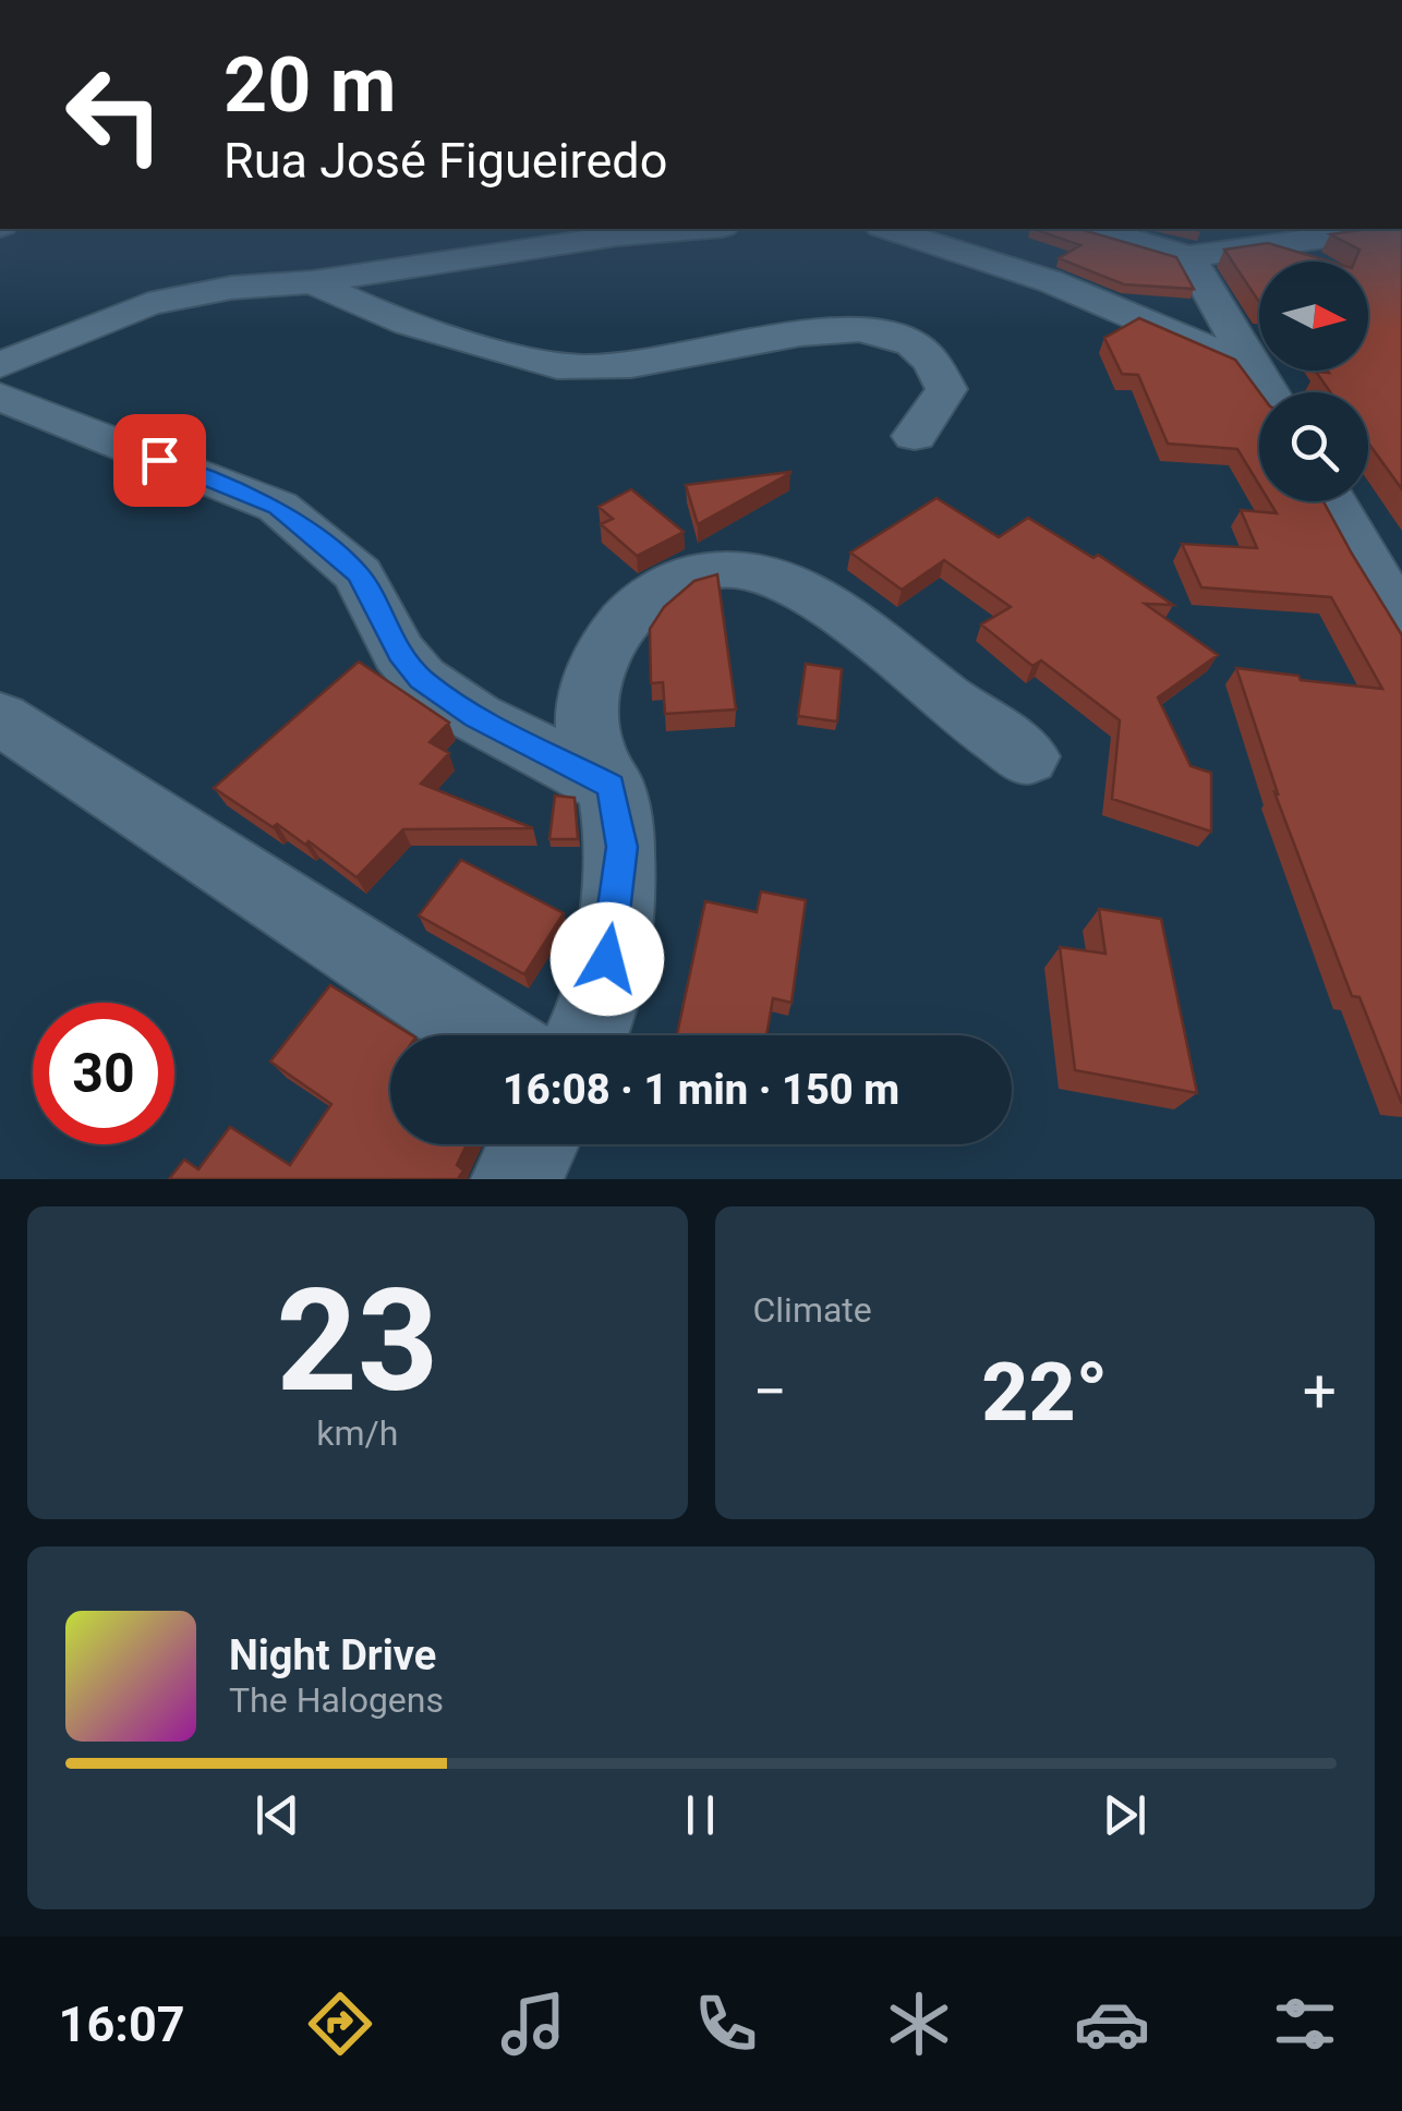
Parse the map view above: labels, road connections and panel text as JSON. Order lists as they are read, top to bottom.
{
  "north": "right",
  "page": {
    "turn": ["20 m", "Rua José Figueiredo"],
    "limit": "30",
    "trip": "16:08 · 1 min · 150 m",
    "tile": [
      ["23", "km/h"],
      "Climate"
    ],
    "heat": ["−", "22°", "+"],
    "song": ["Night Drive", "The Halogens"],
    "tabs": "16:07"
  }
}
